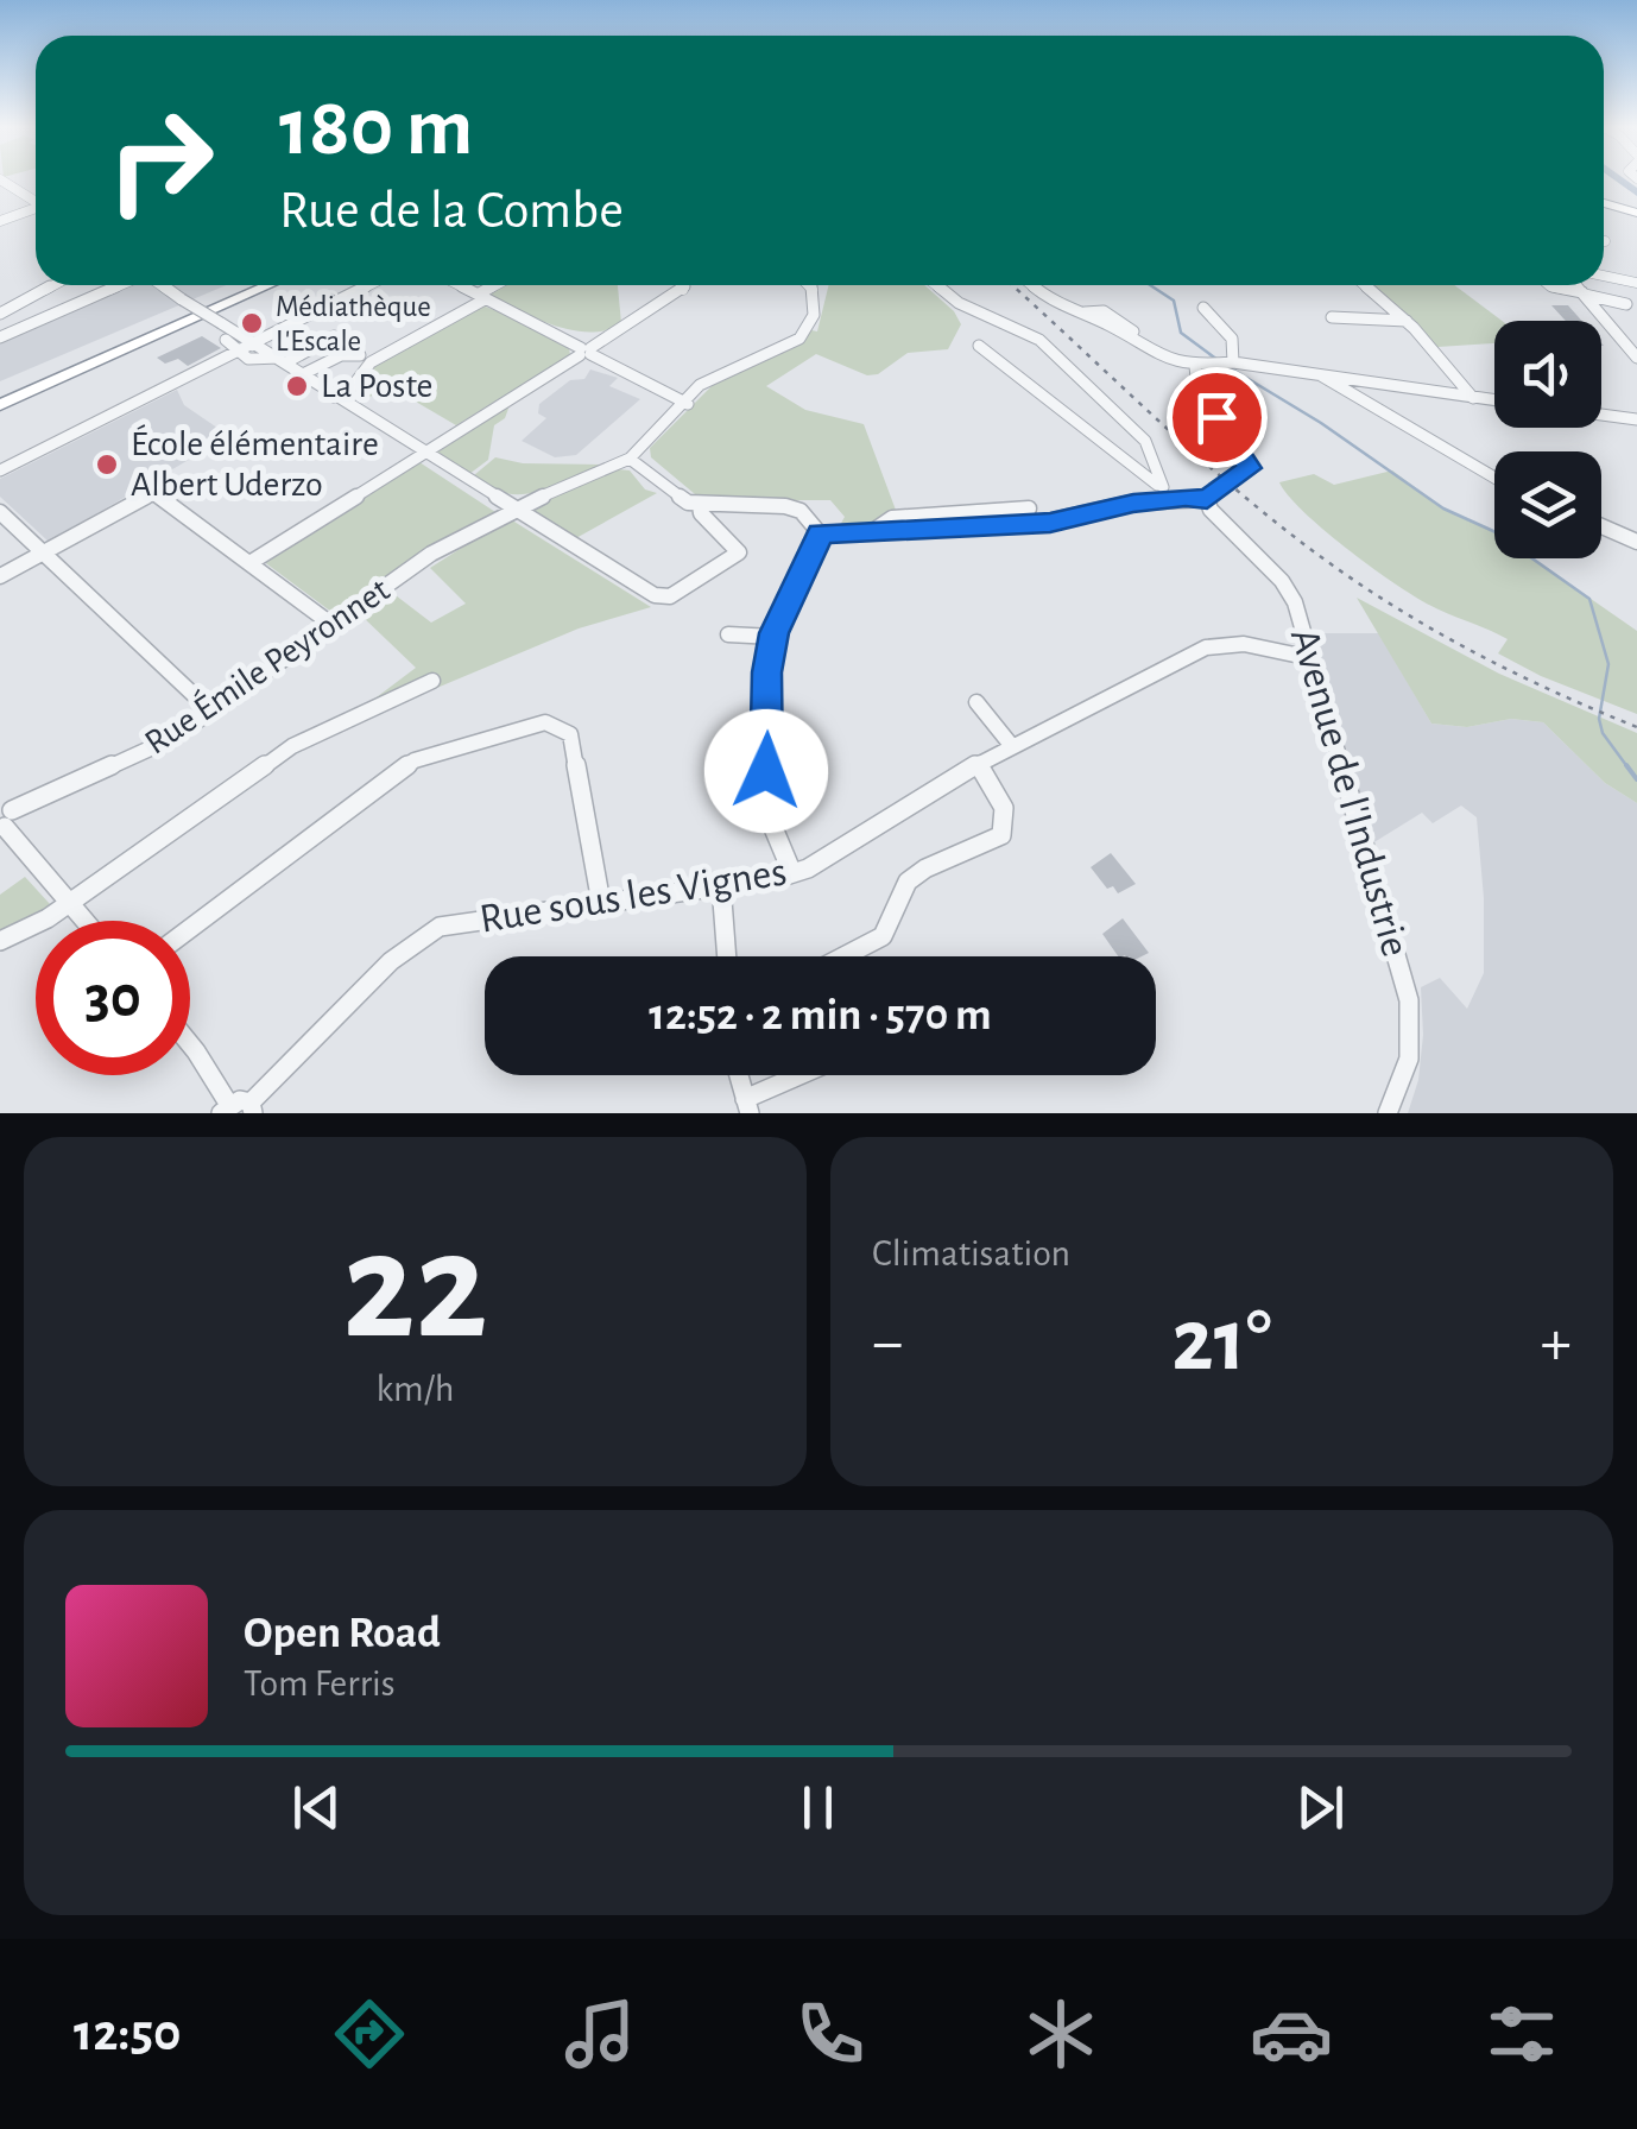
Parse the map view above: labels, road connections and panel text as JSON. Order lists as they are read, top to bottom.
{
  "streets": {
    "street": ["Rue Émile Peyronnet", "Avenue de l'Industrie", "Rue sous les Vignes"]
  },
  "crossings": [
    ["Avenue de l'Industrie", "Rue sous les Vignes"]
  ],
  "places": ["Médiathèque L'Escale", "La Poste", "École élémentaire Albert Uderzo"],
  "page": {
    "turn": ["180 m", "Rue de la Combe"],
    "limit": "30",
    "trip": "12:52 · 2 min · 570 m",
    "tile": [
      ["22", "km/h"],
      "Climatisation"
    ],
    "heat": ["−", "21°", "+"],
    "song": ["Open Road", "Tom Ferris"],
    "tabs": "12:50"
  }
}
